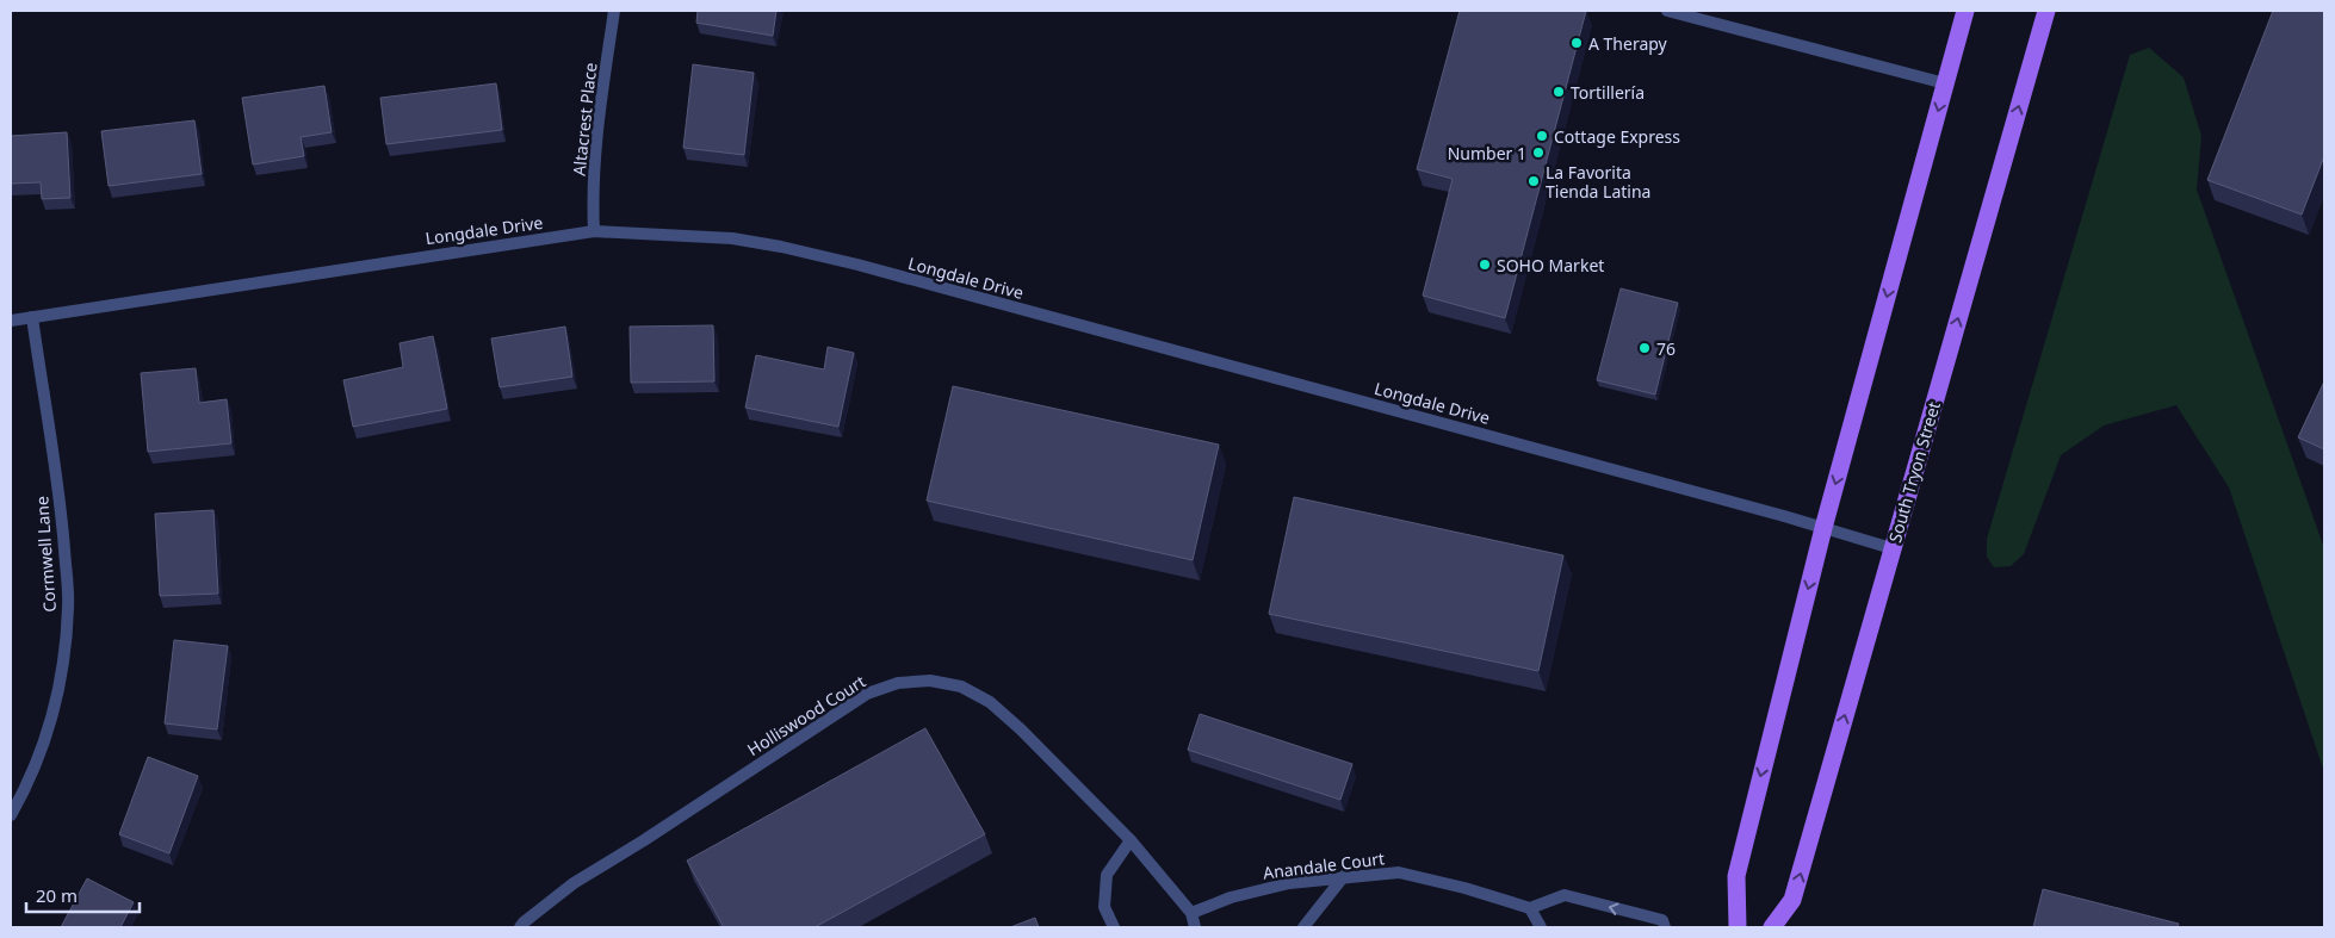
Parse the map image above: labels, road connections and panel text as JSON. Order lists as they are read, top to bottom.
{
  "streets": {
    "main road": ["South Tryon Street"],
    "street": [
      "Altacrest Place",
      "Longdale Drive",
      "Cormwell Lane",
      "Holliswood Court",
      "Anandale Court"
    ]
  },
  "crossings": [
    ["Altacrest Place", "Longdale Drive"],
    ["Longdale Drive", "South Tryon Street"],
    ["Longdale Drive", "Cormwell Lane"],
    ["Holliswood Court", "Anandale Court"]
  ],
  "places": [
    "A Therapy",
    "Tortillería",
    "Cottage Express",
    "Number 1",
    "La Favorita Tienda Latina",
    "SOHO Market",
    "76"
  ],
  "scale_bar": "20 m"
}
